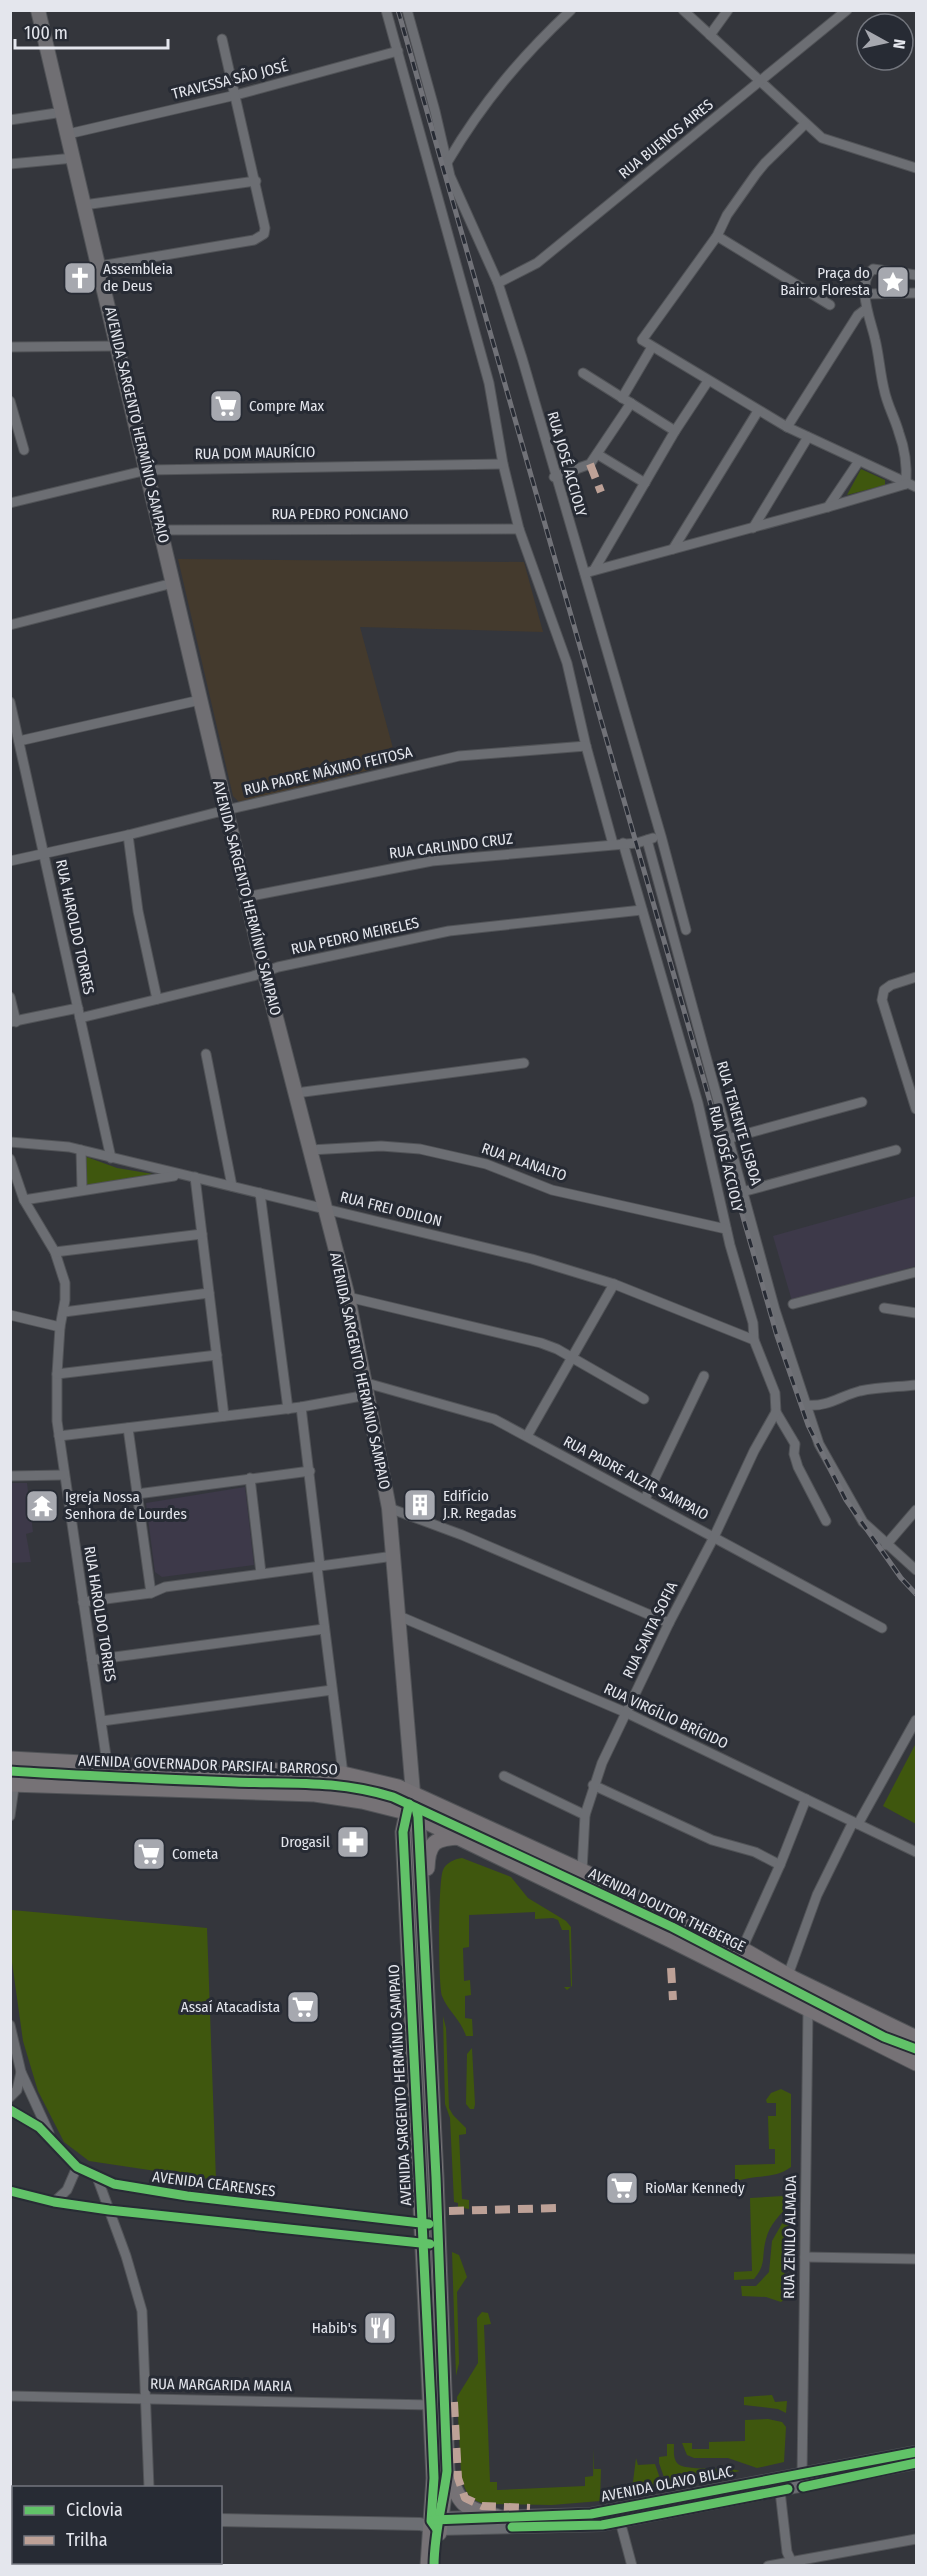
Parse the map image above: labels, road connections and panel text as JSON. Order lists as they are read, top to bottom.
{
  "streets": {
    "main road": ["AVENIDA SARGENTO HERMÍNIO SAMPAIO", "AVENIDA GOVERNADOR PARSIFAL BARROSO", "AVENIDA DOUTOR THEBERGE"],
    "street": [
      "TRAVESSA SÃO JOSÉ",
      "RUA BUENOS AIRES",
      "RUA DOM MAURÍCIO",
      "RUA JOSÉ ACCIOLY",
      "RUA PEDRO PONCIANO",
      "RUA PADRE MÁXIMO FEITOSA",
      "RUA CARLINDO CRUZ",
      "RUA HAROLDO TORRES",
      "RUA PEDRO MEIRELES",
      "RUA TENENTE LISBOA",
      "RUA PLANALTO",
      "RUA FREI ODILON",
      "RUA PADRE ALZIR SAMPAIO",
      "RUA SANTA SOFIA",
      "RUA VIRGÍLIO BRÍGIDO",
      "AVENIDA CEARENSES",
      "RUA ZENILO ALMADA",
      "RUA MARGARIDA MARIA",
      "AVENIDA OLAVO BILAC"
    ]
  },
  "crossings": [
    ["TRAVESSA SÃO JOSÉ", "AVENIDA SARGENTO HERMÍNIO SAMPAIO"],
    ["RUA BUENOS AIRES", "RUA JOSÉ ACCIOLY"],
    ["AVENIDA SARGENTO HERMÍNIO SAMPAIO", "RUA DOM MAURÍCIO"],
    ["AVENIDA SARGENTO HERMÍNIO SAMPAIO", "RUA PEDRO PONCIANO"],
    ["AVENIDA SARGENTO HERMÍNIO SAMPAIO", "RUA PADRE MÁXIMO FEITOSA"],
    ["AVENIDA SARGENTO HERMÍNIO SAMPAIO", "RUA CARLINDO CRUZ"],
    ["AVENIDA SARGENTO HERMÍNIO SAMPAIO", "RUA PEDRO MEIRELES"],
    ["AVENIDA SARGENTO HERMÍNIO SAMPAIO", "RUA PLANALTO"],
    ["AVENIDA SARGENTO HERMÍNIO SAMPAIO", "RUA FREI ODILON"],
    ["AVENIDA SARGENTO HERMÍNIO SAMPAIO", "RUA PADRE ALZIR SAMPAIO"],
    ["AVENIDA SARGENTO HERMÍNIO SAMPAIO", "RUA VIRGÍLIO BRÍGIDO"],
    ["AVENIDA SARGENTO HERMÍNIO SAMPAIO", "AVENIDA GOVERNADOR PARSIFAL BARROSO"],
    ["AVENIDA SARGENTO HERMÍNIO SAMPAIO", "AVENIDA DOUTOR THEBERGE"],
    ["AVENIDA SARGENTO HERMÍNIO SAMPAIO", "AVENIDA CEARENSES"],
    ["AVENIDA SARGENTO HERMÍNIO SAMPAIO", "RUA MARGARIDA MARIA"],
    ["AVENIDA SARGENTO HERMÍNIO SAMPAIO", "AVENIDA OLAVO BILAC"],
    ["RUA JOSÉ ACCIOLY", "RUA CARLINDO CRUZ"],
    ["RUA JOSÉ ACCIOLY", "RUA PEDRO MEIRELES"],
    ["RUA JOSÉ ACCIOLY", "RUA PLANALTO"],
    ["RUA JOSÉ ACCIOLY", "RUA FREI ODILON"],
    ["RUA JOSÉ ACCIOLY", "RUA SANTA SOFIA"],
    ["RUA PADRE MÁXIMO FEITOSA", "RUA HAROLDO TORRES"],
    ["RUA CARLINDO CRUZ", "RUA TENENTE LISBOA"],
    ["RUA HAROLDO TORRES", "RUA PEDRO MEIRELES"],
    ["RUA HAROLDO TORRES", "RUA FREI ODILON"],
    ["RUA HAROLDO TORRES", "AVENIDA GOVERNADOR PARSIFAL BARROSO"],
    ["RUA PADRE ALZIR SAMPAIO", "RUA SANTA SOFIA"],
    ["RUA SANTA SOFIA", "RUA VIRGÍLIO BRÍGIDO"],
    ["RUA SANTA SOFIA", "AVENIDA DOUTOR THEBERGE"],
    ["AVENIDA GOVERNADOR PARSIFAL BARROSO", "AVENIDA DOUTOR THEBERGE"],
    ["AVENIDA DOUTOR THEBERGE", "RUA ZENILO ALMADA"],
    ["RUA ZENILO ALMADA", "AVENIDA OLAVO BILAC"]
  ],
  "places": {
    "church": ["Assembleia de Deus"],
    "place": ["Praça do Bairro Floresta"],
    "supermarket": [
      "Compre Max",
      "Cometa",
      "Assaí Atacadista",
      "RioMar Kennedy"
    ],
    "building": ["Edifício J.R. Regadas"],
    "temple": ["Igreja Nossa Senhora de Lourdes"],
    "pharmacy": ["Drogasil"],
    "restaurant": ["Habib's"]
  },
  "legend": ["Ciclovia", "Trilha"],
  "scale_bar": "100 m",
  "north": "right"
}
